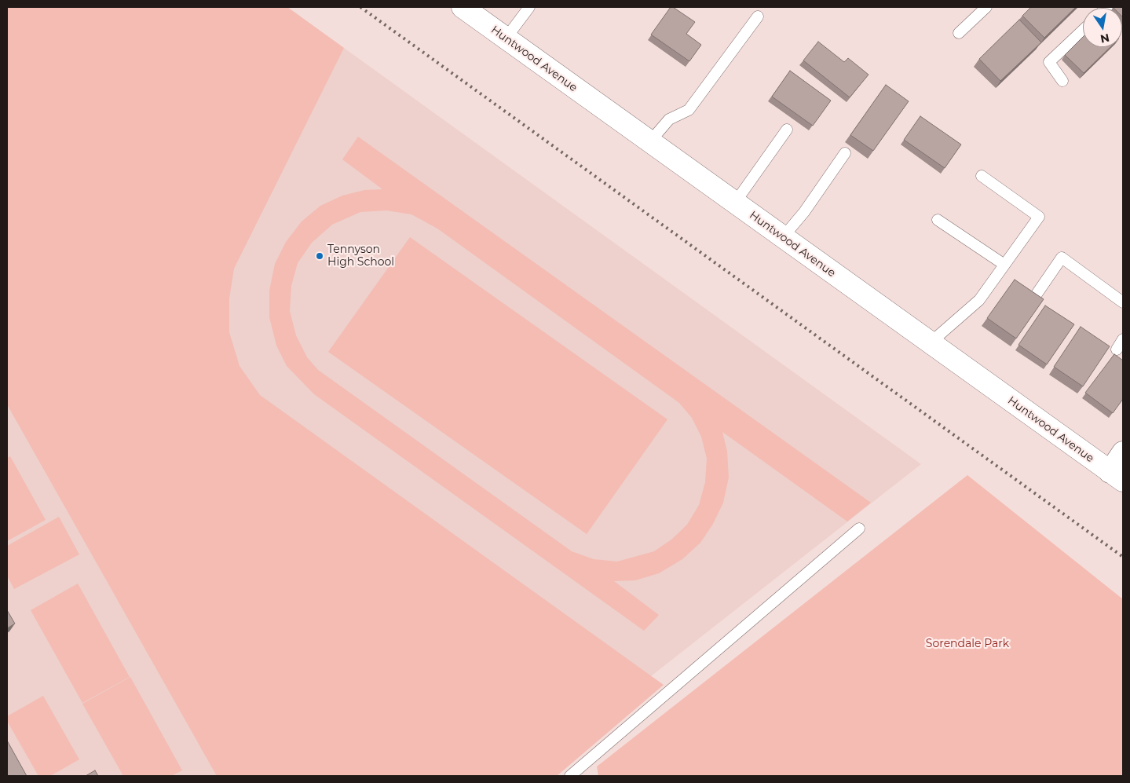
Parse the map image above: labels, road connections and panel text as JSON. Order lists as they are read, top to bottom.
{
  "streets": {
    "street": ["Huntwood Avenue"]
  },
  "parks": ["Sorendale Park"],
  "places": ["Tennyson High School"],
  "north": "bottom"
}
